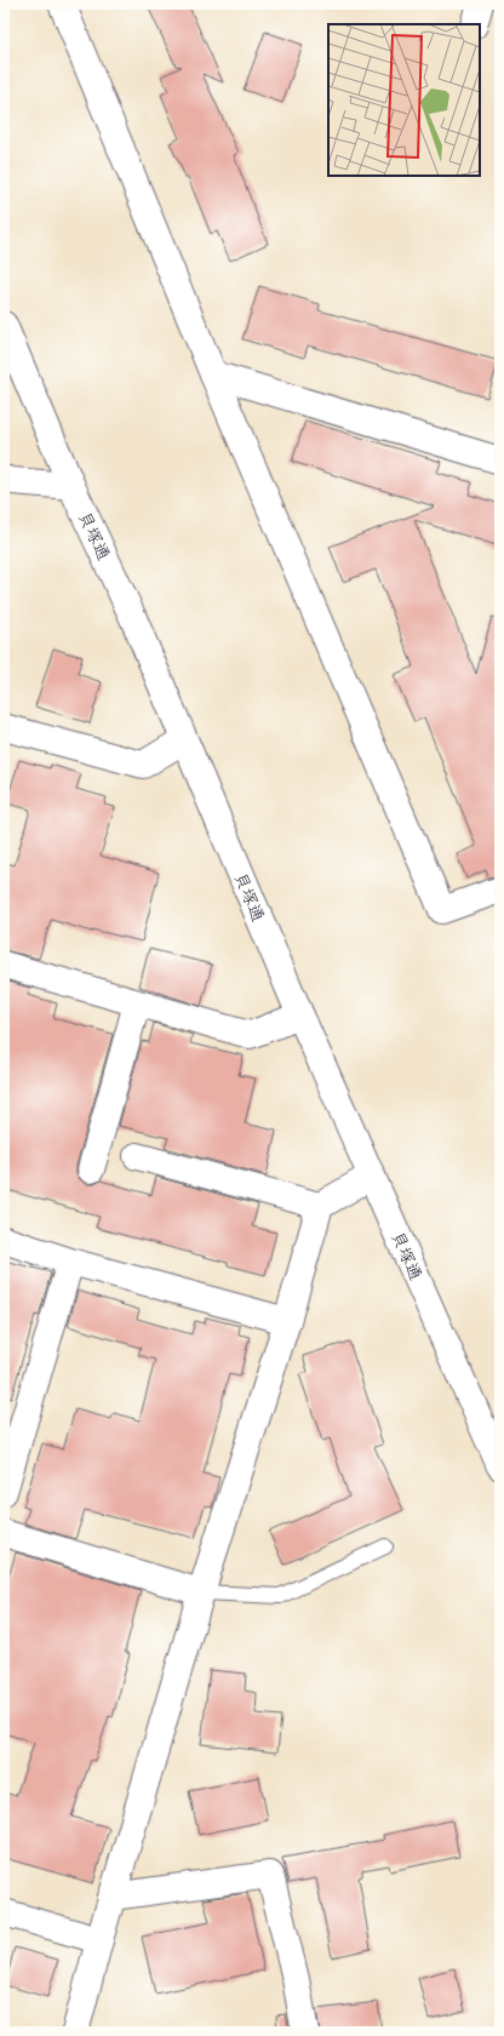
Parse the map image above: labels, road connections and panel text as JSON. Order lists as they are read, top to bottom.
{
  "streets": {
    "street": ["貝塚通"]
  }
}
